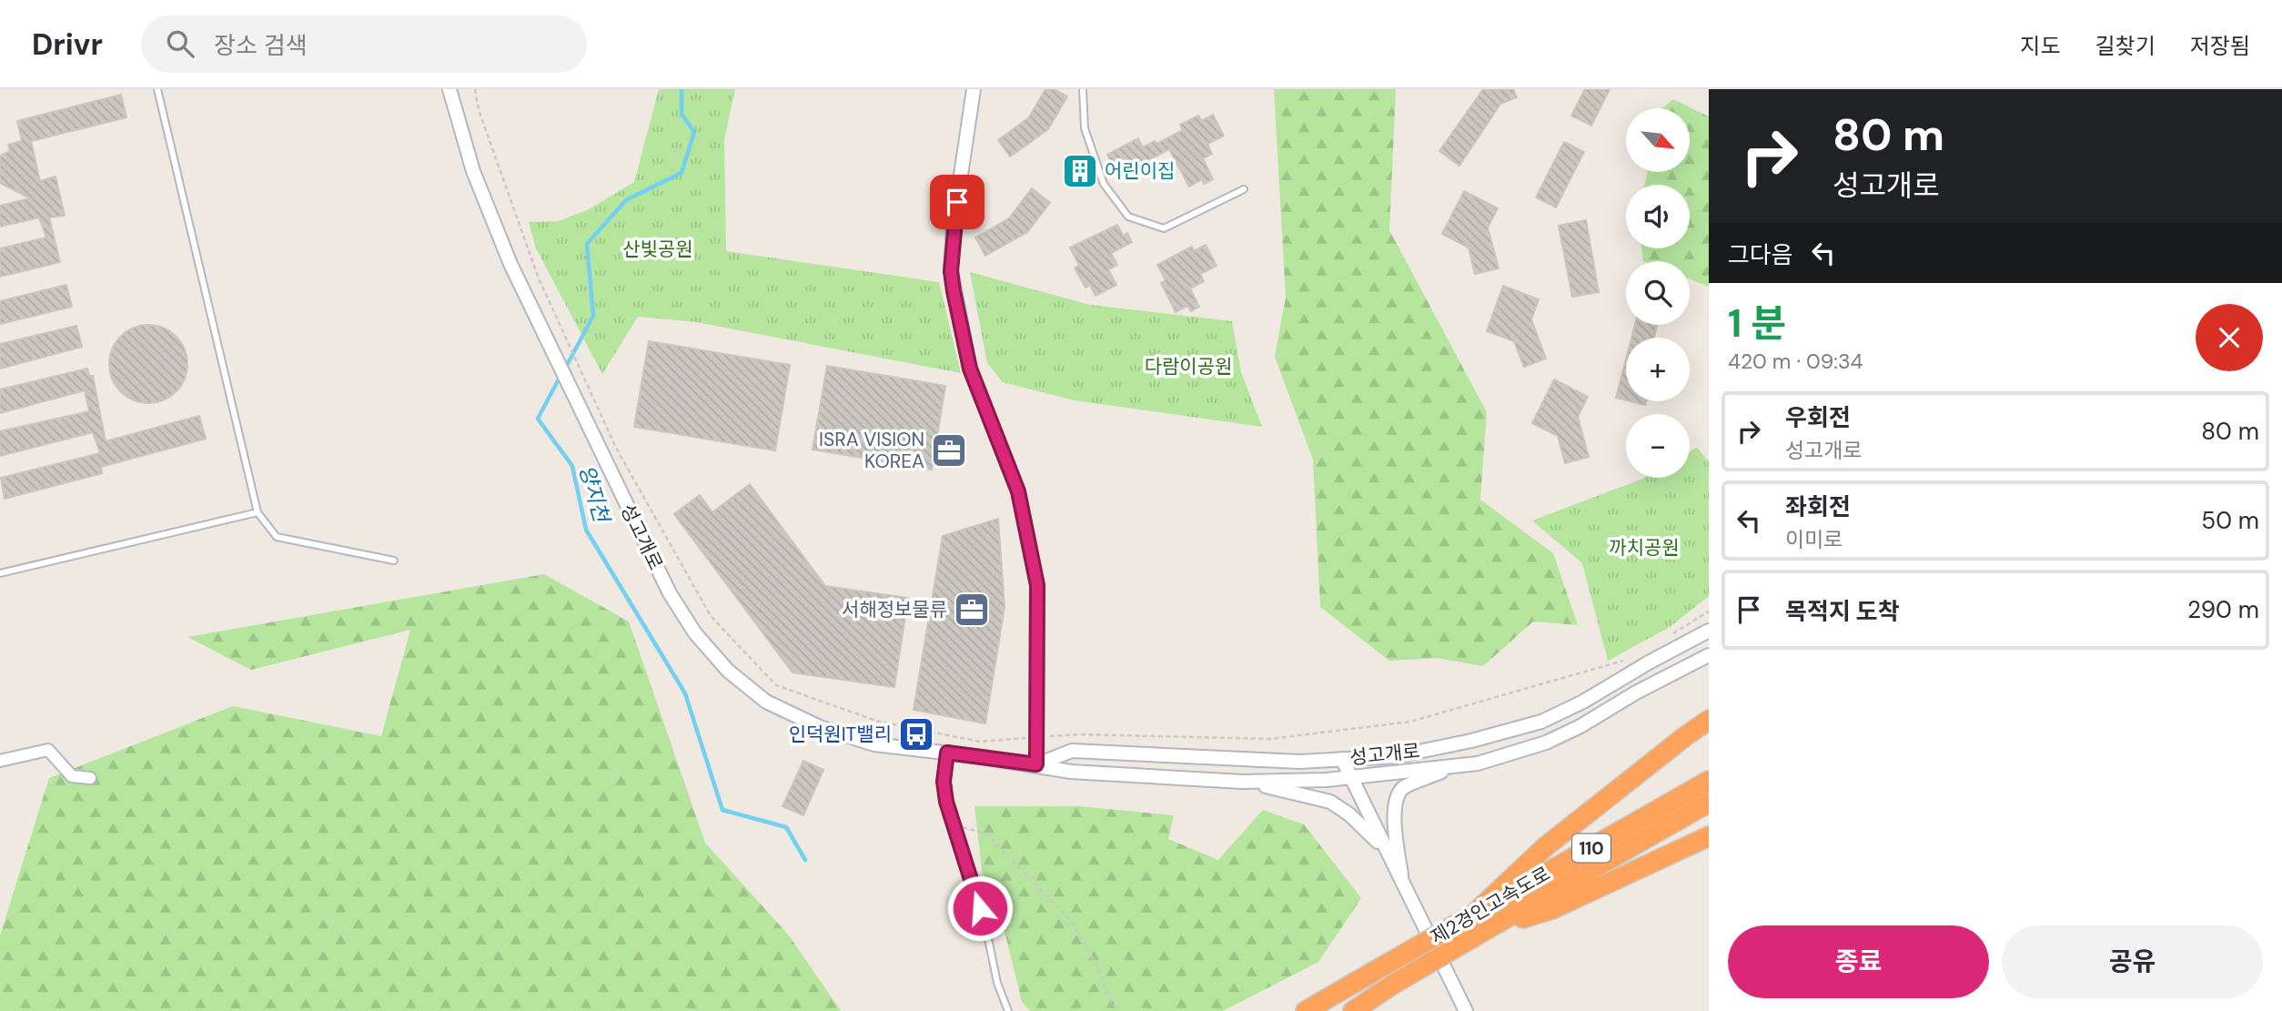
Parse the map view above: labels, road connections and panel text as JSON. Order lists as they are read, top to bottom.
{
  "streets": {
    "highway": ["110", "제2경인고속도로"],
    "street": ["성고개로"]
  },
  "water": ["양지천"],
  "parks": ["산빛공원", "다람이공원", "까치공원"],
  "places": {
    "building": ["어린이집"],
    "office": ["ISRA VISION KOREA", "서해정보물류"],
    "bus stop": ["인덕원IT밸리"]
  },
  "north": "bottom right",
  "page": {
    "header": "Drivr",
    "search": "장소 검색",
    "nav": ["지도", "길찾기", "저장됨"],
    "turn": ["80 m", "성고개로"],
    "map_buttons": ["+", "−"],
    "then": "그다음",
    "heading": ["1 분", "420 m · 09:34"],
    "list": [
      {
        "name": "우회전",
        "note": "성고개로",
        "value": "80 m"
      },
      {
        "name": "좌회전",
        "note": "이미로",
        "value": "50 m"
      },
      {
        "name": "목적지 도착",
        "value": "290 m"
      }
    ],
    "buttons": ["종료", "공유"]
  }
}
